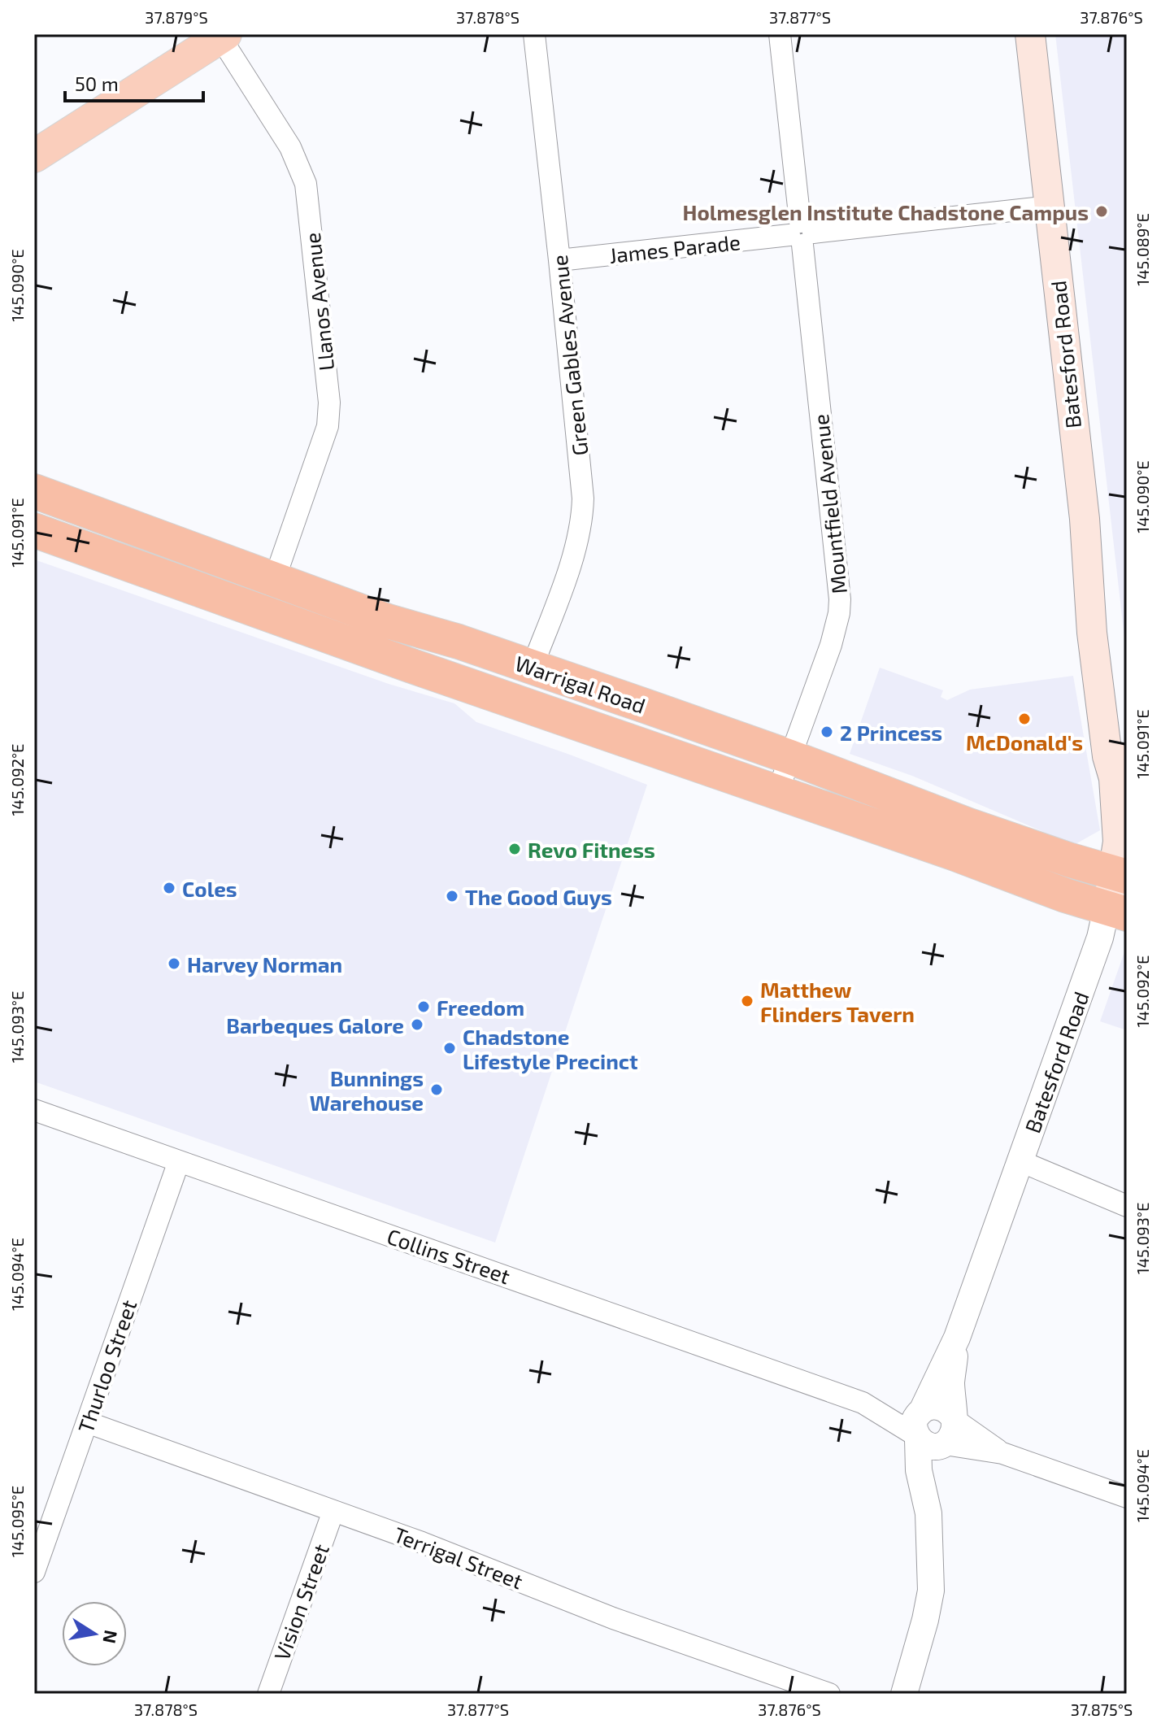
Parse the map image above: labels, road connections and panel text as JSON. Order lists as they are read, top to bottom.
{
  "streets": {
    "highway": ["Warrigal Road"],
    "main road": ["Batesford Road"],
    "street": [
      "James Parade",
      "Llanos Avenue",
      "Green Gables Avenue",
      "Mountfield Avenue",
      "Collins Street",
      "Thurloo Street",
      "Terrigal Street",
      "Vision Street"
    ]
  },
  "crossings": [
    ["James Parade", "Batesford Road"],
    ["James Parade", "Green Gables Avenue"],
    ["James Parade", "Mountfield Avenue"],
    ["Llanos Avenue", "Warrigal Road"],
    ["Batesford Road", "Warrigal Road"],
    ["Batesford Road", "Collins Street"],
    ["Green Gables Avenue", "Warrigal Road"],
    ["Mountfield Avenue", "Warrigal Road"],
    ["Collins Street", "Thurloo Street"],
    ["Thurloo Street", "Terrigal Street"],
    ["Terrigal Street", "Vision Street"]
  ],
  "places": [
    "Holmesglen Institute Chadstone Campus",
    "McDonald's",
    "2 Princess",
    "Revo Fitness",
    "Coles",
    "The Good Guys",
    "Harvey Norman",
    "Matthew Flinders Tavern",
    "Freedom",
    "Barbeques Galore",
    "Chadstone Lifestyle Precinct",
    "Bunnings Warehouse"
  ],
  "scale_bar": "50 m",
  "north": "right",
  "coordinates": [
    "37.879°S",
    "37.878°S",
    "37.877°S",
    "37.876°S",
    "145.089°E",
    "145.090°E",
    "145.091°E",
    "145.092°E",
    "145.093°E",
    "145.094°E",
    "145.095°E",
    "37.875°S"
  ]
}
